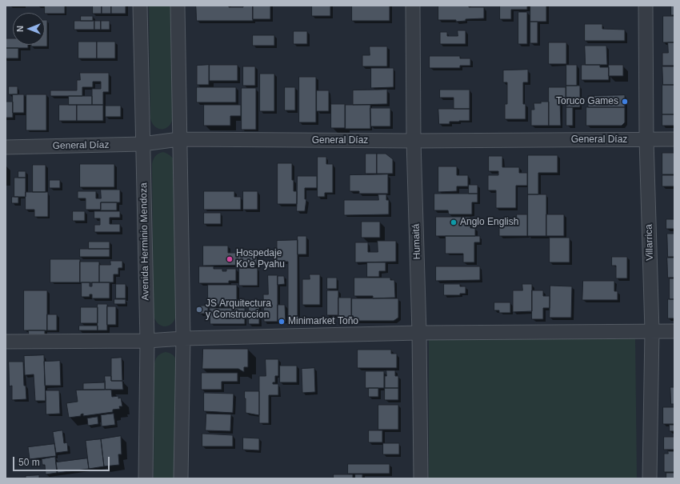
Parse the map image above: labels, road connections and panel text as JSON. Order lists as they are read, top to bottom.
{
  "streets": {
    "street": [
      "General Díaz",
      "Avenida Herminio Mendoza",
      "Humaitá",
      "Villarrica"
    ]
  },
  "crossings": [
    ["General Díaz", "Avenida Herminio Mendoza"],
    ["General Díaz", "Humaitá"],
    ["General Díaz", "Villarrica"]
  ],
  "places": [
    "Toruco Games",
    "Anglo English",
    "Hospedaje Ko'e Pyahu",
    "JS Arquitectura y Construccion",
    "Minimarket Toño"
  ],
  "scale_bar": "50 m",
  "north": "left"
}
